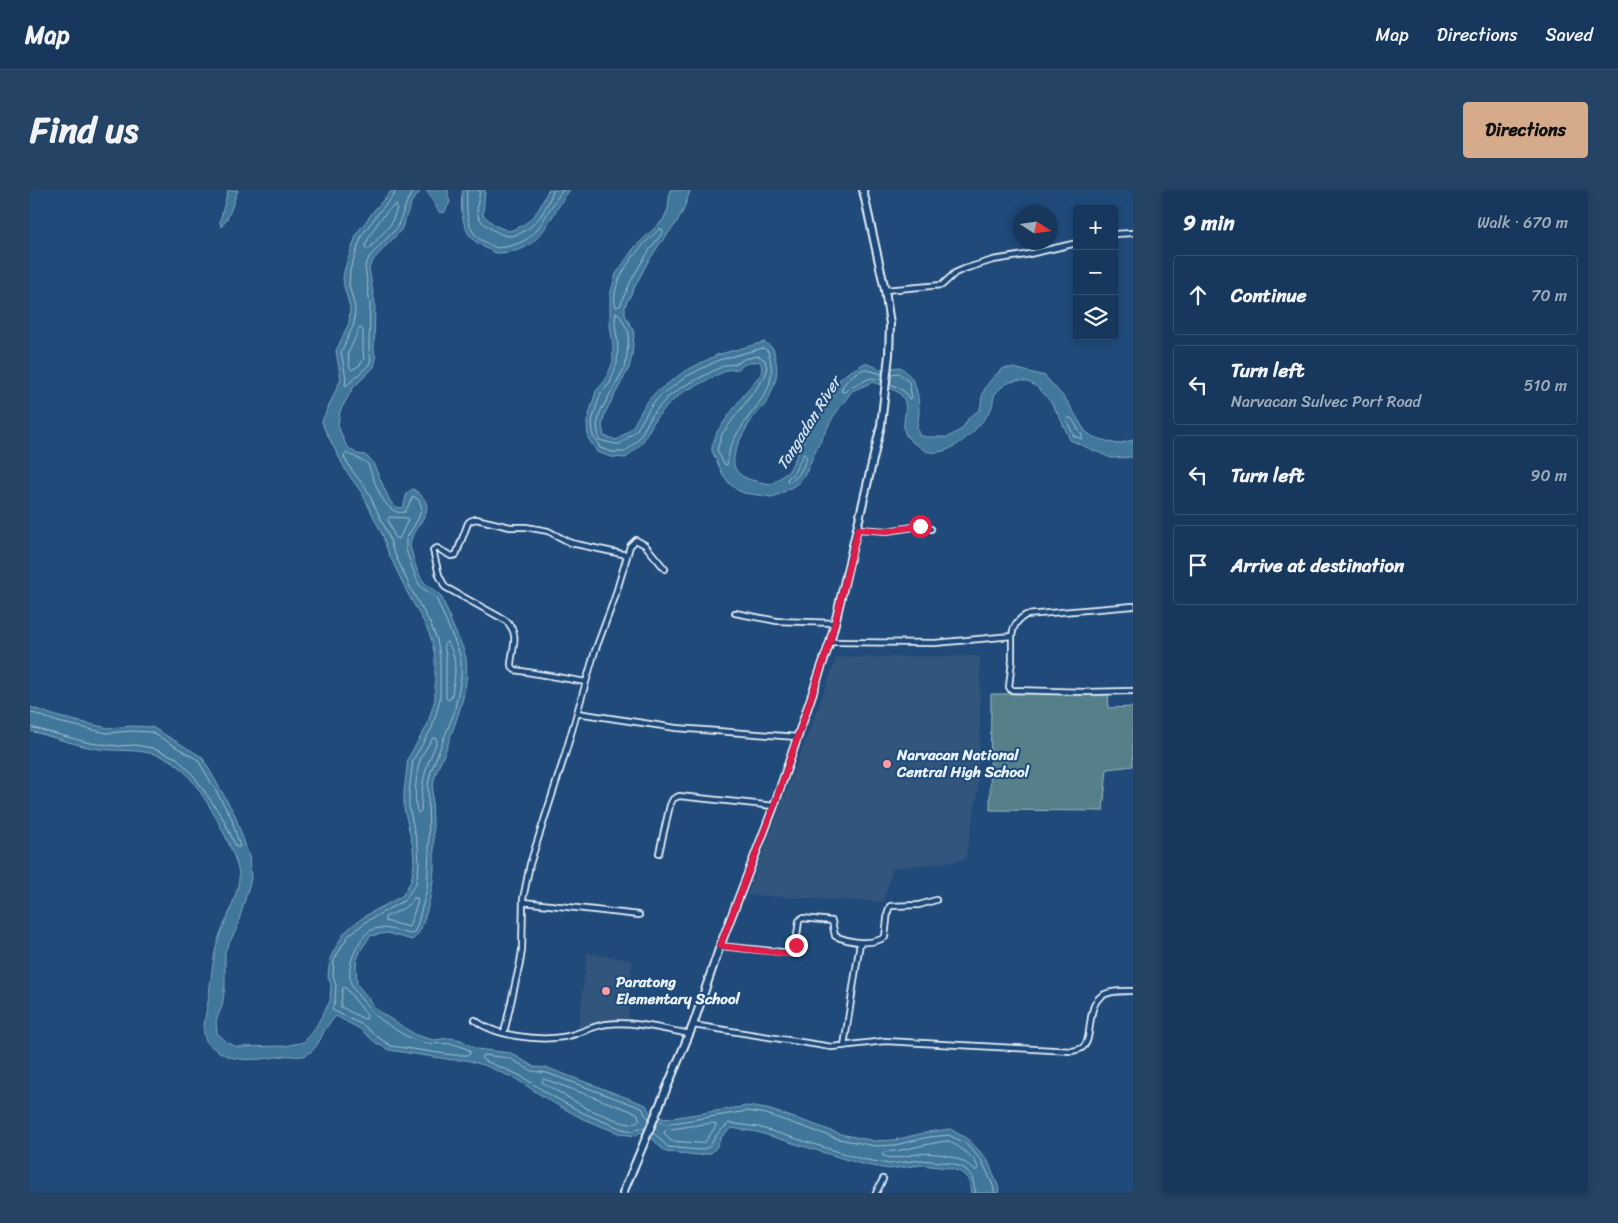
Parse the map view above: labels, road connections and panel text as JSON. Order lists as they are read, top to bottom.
{
  "water": ["Tangadan River"],
  "places": ["Narvacan National Central High School", "Paratong Elementary School"],
  "north": "right",
  "page": {
    "header": "Map",
    "nav": ["Map", "Directions", "Saved"],
    "title": "Find us",
    "buttons": "Directions",
    "heading": ["9 min", "Walk · 670 m"],
    "map_buttons": ["+", "−"],
    "list": [
      ["Continue", "70 m"],
      ["Turn left", "Narvacan Sulvec Port Road", "510 m"],
      ["Turn left", "90 m"],
      "Arrive at destination"
    ]
  }
}
